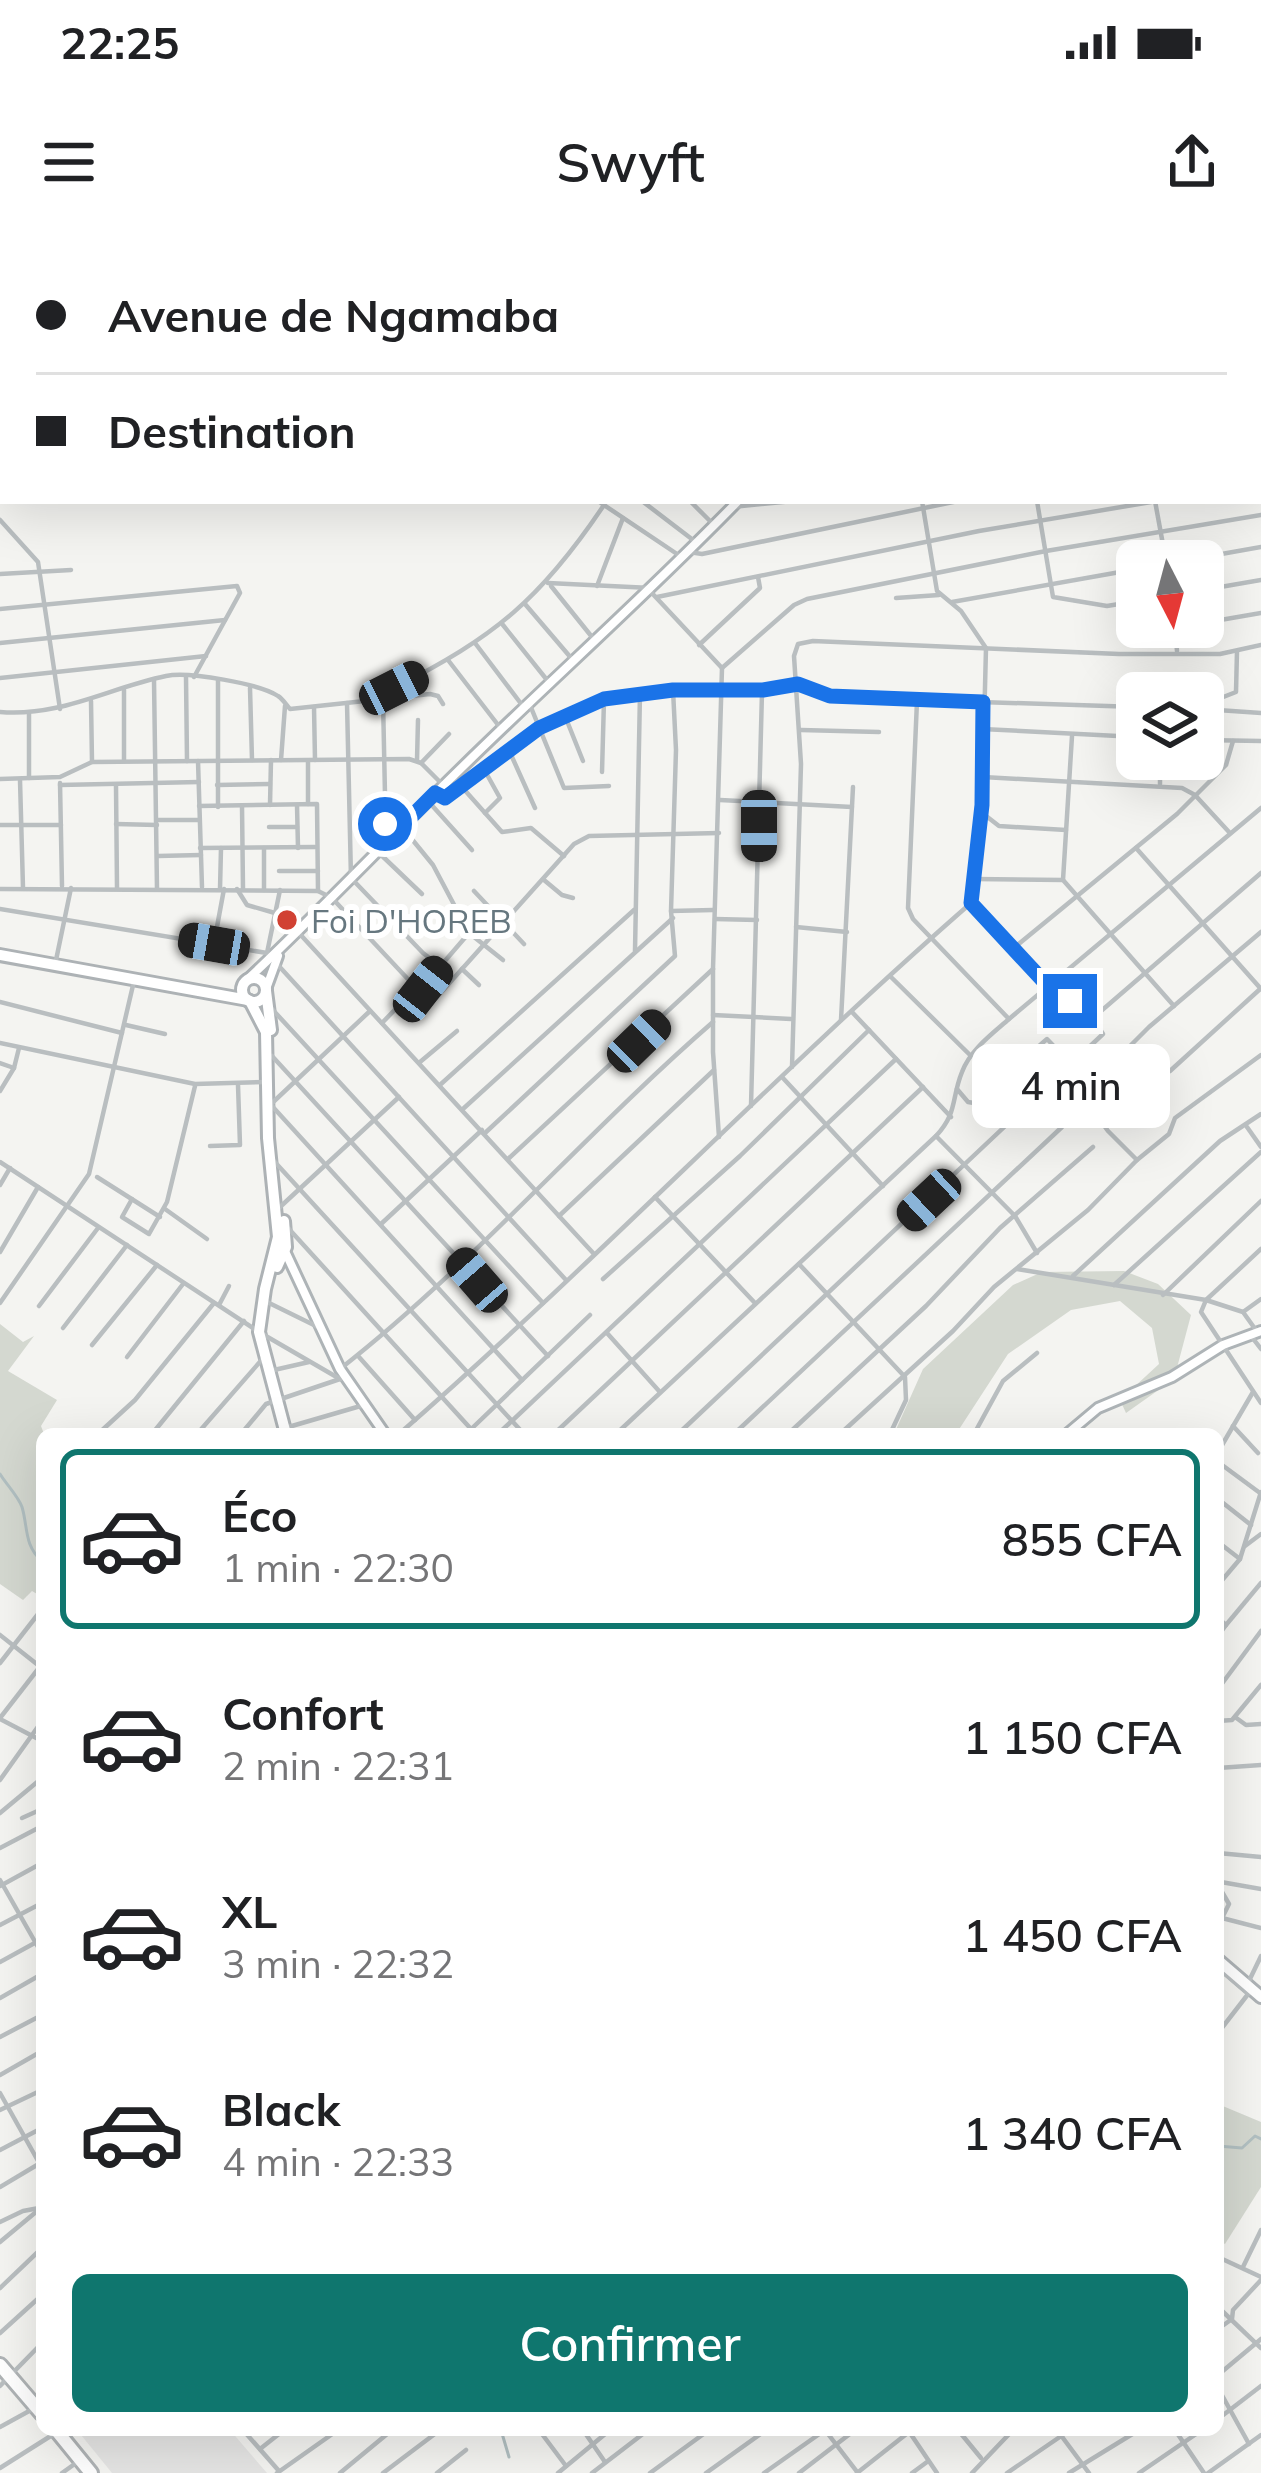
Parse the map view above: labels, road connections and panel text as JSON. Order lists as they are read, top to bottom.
{
  "places": ["Foi D'HOREB"],
  "north": "bottom",
  "page": {
    "status": "22:25",
    "header": "Swyft",
    "banner": ["Avenue de Ngamaba", "Destination"],
    "bubble": "4 min",
    "list": [
      {
        "name": "Éco",
        "note": "1 min · 22:30",
        "value": "855 CFA"
      },
      {
        "name": "Confort",
        "note": "2 min · 22:31",
        "value": "1 150 CFA"
      },
      {
        "name": "XL",
        "note": "3 min · 22:32",
        "value": "1 450 CFA"
      },
      {
        "name": "Black",
        "note": "4 min · 22:33",
        "value": "1 340 CFA"
      }
    ],
    "buttons": "Confirmer"
  }
}
